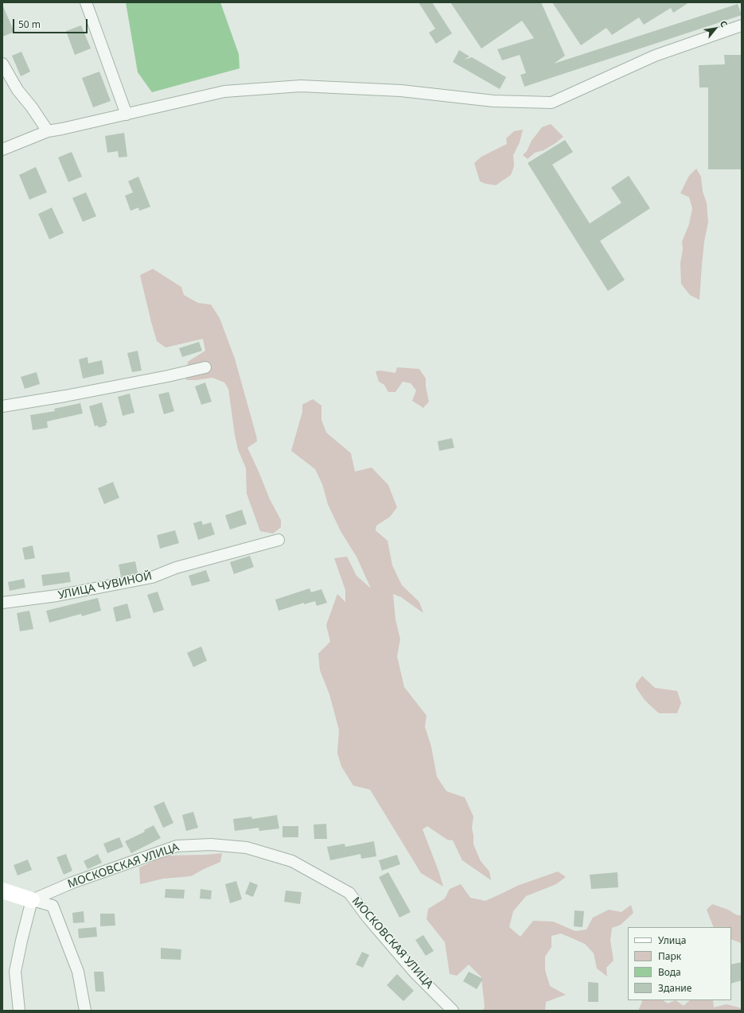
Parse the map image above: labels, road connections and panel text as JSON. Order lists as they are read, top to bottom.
{
  "streets": {
    "street": ["УЛИЦА ЧУВИНОЙ", "МОСКОВСКАЯ УЛИЦА"]
  },
  "legend": [
    "Улица",
    "Парк",
    "Вода",
    "Здание"
  ],
  "scale_bar": "50 m",
  "north": "top right"
}
